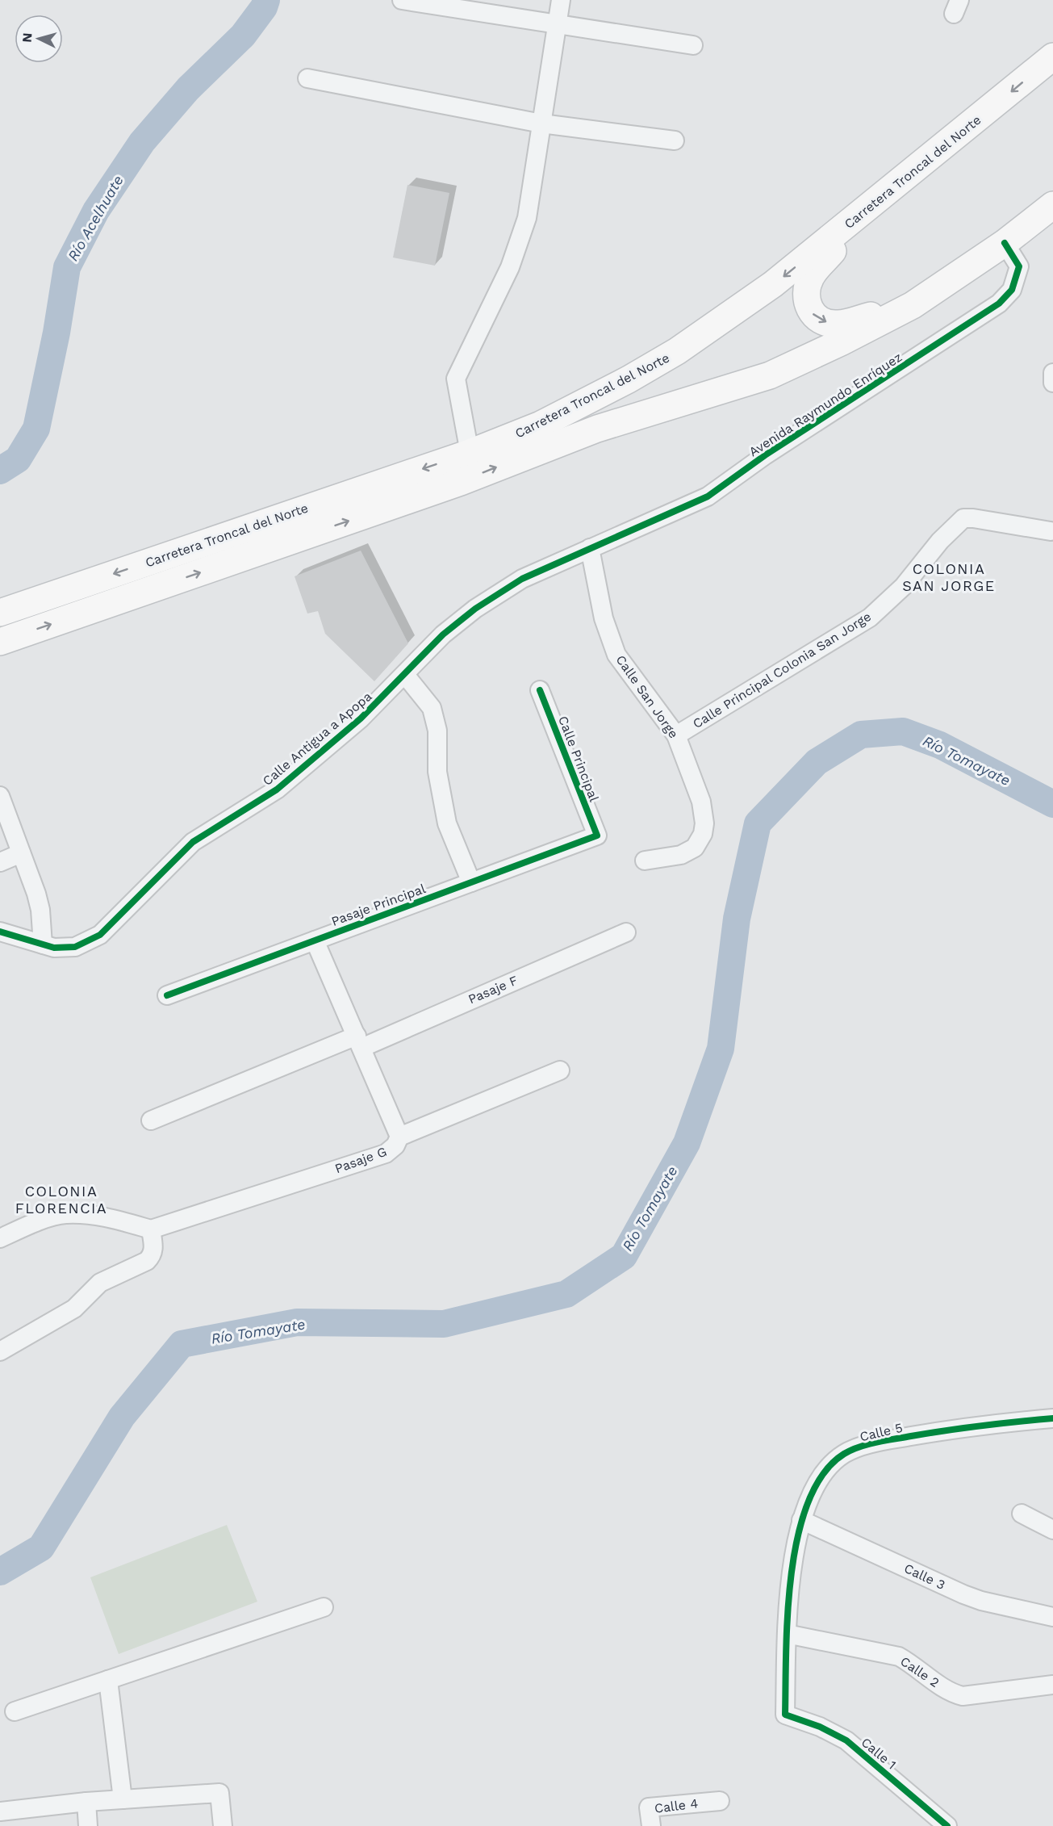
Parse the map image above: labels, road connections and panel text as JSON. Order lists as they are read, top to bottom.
{
  "streets": {
    "main road": ["Carretera Troncal del Norte"],
    "street": [
      "Avenida Raymundo Enríquez",
      "Calle Principal Colonia San Jorge",
      "Calle San Jorge",
      "Calle Antigua a Apopa",
      "Calle Principal",
      "Pasaje Principal",
      "Pasaje F",
      "Pasaje G",
      "Calle 5",
      "Calle 3",
      "Calle 2",
      "Calle 1",
      "Calle 4"
    ]
  },
  "crossings": [
    ["Carretera Troncal del Norte", "Avenida Raymundo Enríquez"],
    ["Avenida Raymundo Enríquez", "Calle San Jorge"],
    ["Avenida Raymundo Enríquez", "Calle Antigua a Apopa"],
    ["Calle Principal Colonia San Jorge", "Calle San Jorge"],
    ["Calle Principal", "Pasaje Principal"],
    ["Calle 5", "Calle 3"],
    ["Calle 5", "Calle 2"],
    ["Calle 5", "Calle 1"]
  ],
  "districts": ["COLONIA SAN JORGE", "COLONIA FLORENCIA"],
  "water": ["Río Acelhuate", "Río Tomayate"],
  "north": "left"
}
